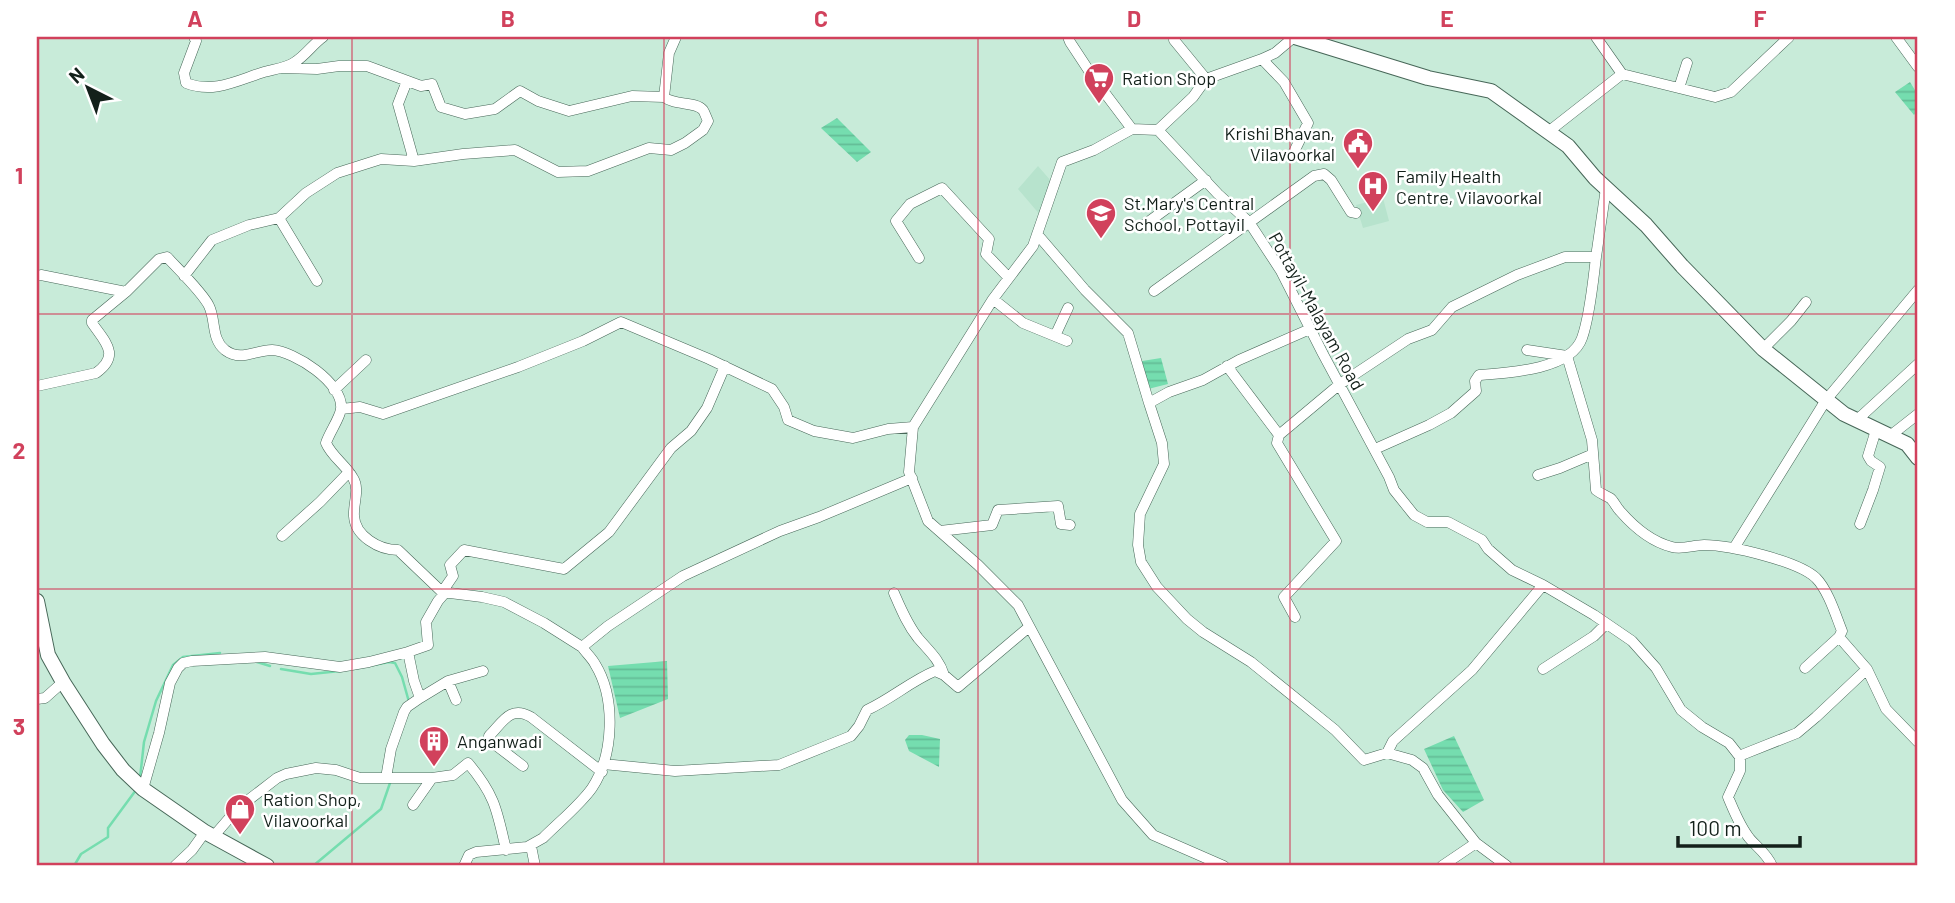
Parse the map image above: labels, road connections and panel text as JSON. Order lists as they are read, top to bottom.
{
  "streets": {
    "street": ["Pottayil-Malayam Road"]
  },
  "places": {
    "supermarket": ["Ration Shop"],
    "public building": ["Krishi Bhavan, Vilavoorkal"],
    "hospital": ["Family Health Centre, Vilavoorkal"],
    "school or university": ["St.Mary's Central School, Pottayil"],
    "building": ["Anganwadi"],
    "shop": ["Ration Shop, Vilavoorkal"]
  },
  "scale_bar": "100 m",
  "north": "top left",
  "grid": {
    "columns": [
      "A",
      "B",
      "C",
      "D",
      "E",
      "F"
    ],
    "rows": ["1", "2", "3"]
  }
}
